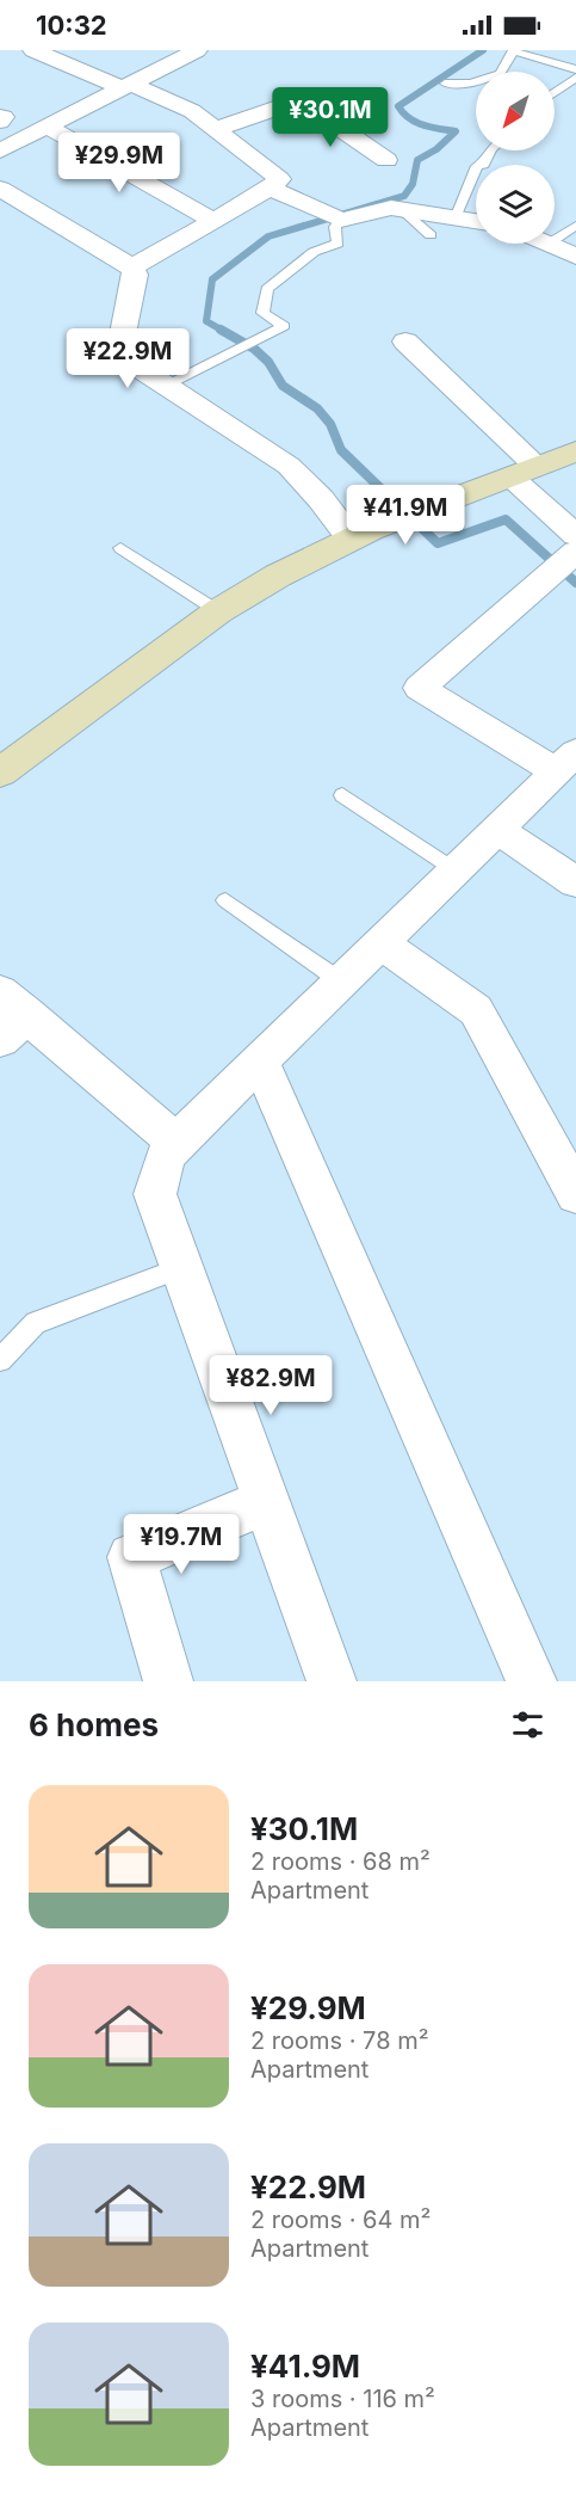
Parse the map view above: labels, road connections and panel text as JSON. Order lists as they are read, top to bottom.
{
  "north": "bottom left",
  "page": {
    "status": "10:32",
    "price": [
      "¥30.1M",
      "¥29.9M",
      "¥22.9M",
      "¥41.9M",
      "¥82.9M",
      "¥19.7M"
    ],
    "heading": "6 homes",
    "list": [
      {
        "name": "¥30.1M",
        "note": "2 rooms · 68 m² · Apartment"
      },
      {
        "name": "¥29.9M",
        "note": "2 rooms · 78 m² · Apartment"
      },
      {
        "name": "¥22.9M",
        "note": "2 rooms · 64 m² · Apartment"
      },
      {
        "name": "¥41.9M",
        "note": "3 rooms · 116 m² · Apartment"
      }
    ]
  }
}
